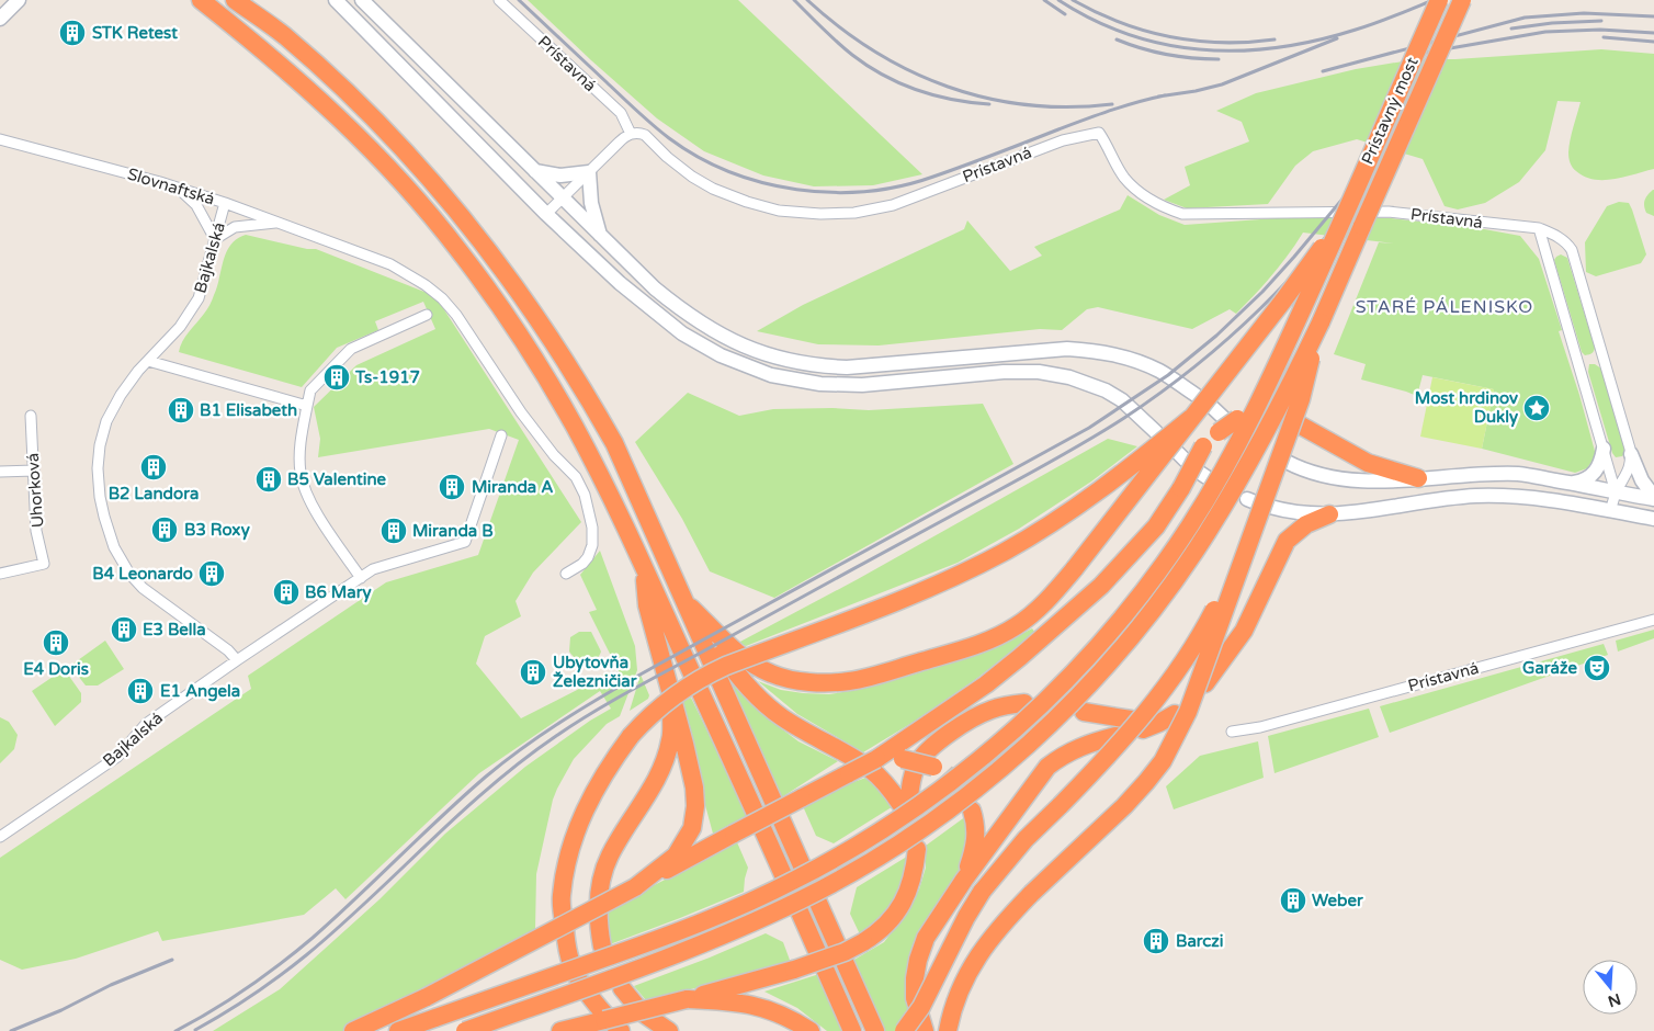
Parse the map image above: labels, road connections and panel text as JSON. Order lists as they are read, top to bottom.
{
  "streets": {
    "highway": ["Prístavný most"],
    "street": [
      "Prístavná",
      "Slovnaftská",
      "Bajkalská",
      "Uhorková"
    ]
  },
  "crossings": [
    ["Slovnaftská", "Bajkalská"]
  ],
  "districts": ["STARÉ PÁLENISKO"],
  "places": {
    "building": [
      "STK Retest",
      "Ts-1917",
      "B1 Elisabeth",
      "B2 Landora",
      "B5 Valentine",
      "Miranda A",
      "B3 Roxy",
      "Miranda B",
      "B4 Leonardo",
      "B6 Mary",
      "E3 Bella",
      "E4 Doris",
      "Ubytovňa Železničiar",
      "E1 Angela",
      "Weber",
      "Barczi"
    ],
    "place": ["Most hrdinov Dukly"],
    "theatre": ["Garáže"]
  },
  "north": "bottom"
}
